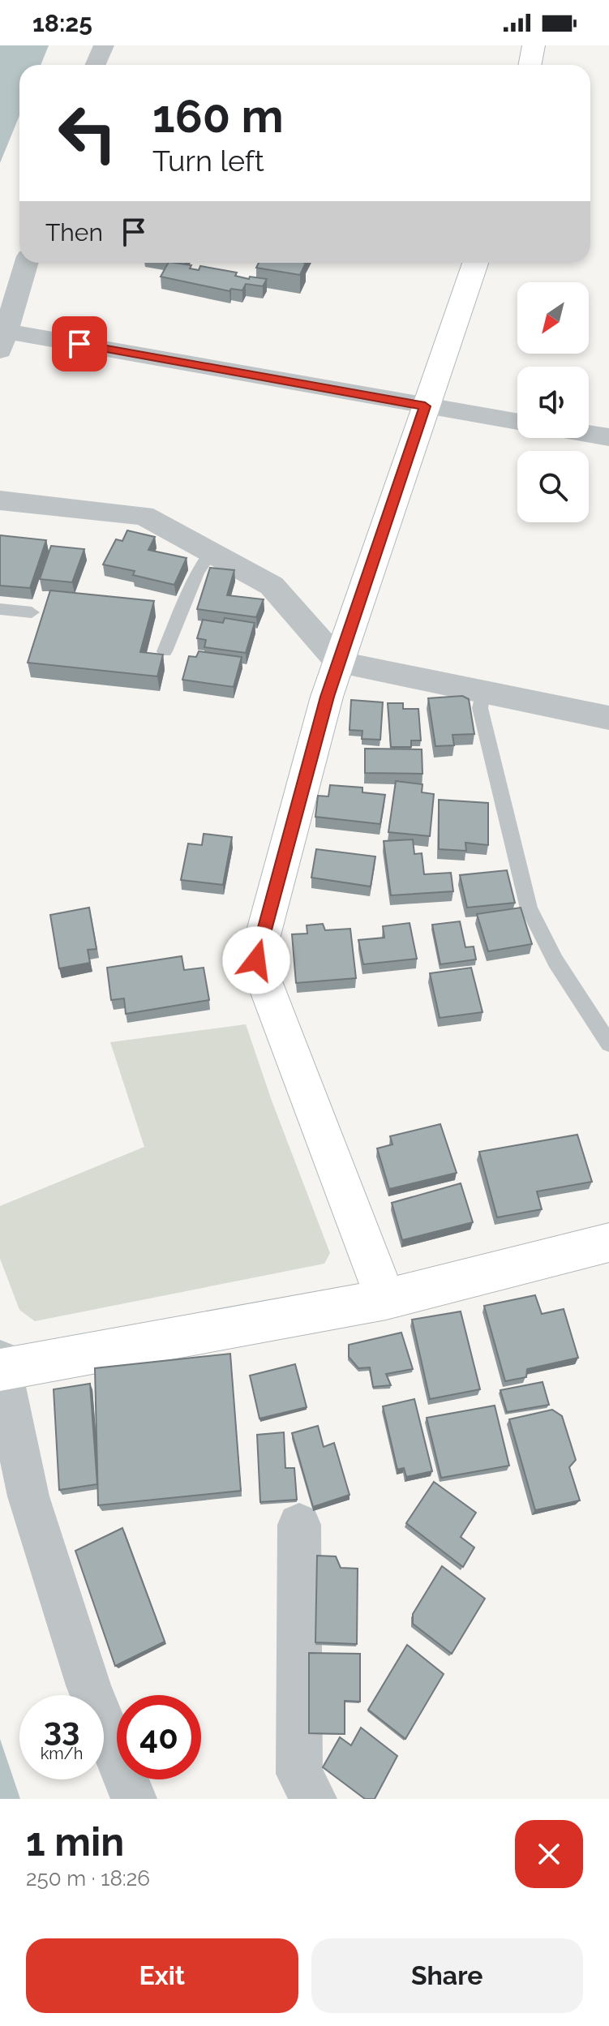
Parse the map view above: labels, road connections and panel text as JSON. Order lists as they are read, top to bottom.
{
  "north": "bottom left",
  "page": {
    "status": "18:25",
    "turn": ["160 m", "Turn left"],
    "then": "Then",
    "speed": "33 km/h",
    "limit": "40",
    "heading": ["1 min", "250 m · 18:26"],
    "buttons": ["Exit", "Share"]
  }
}
